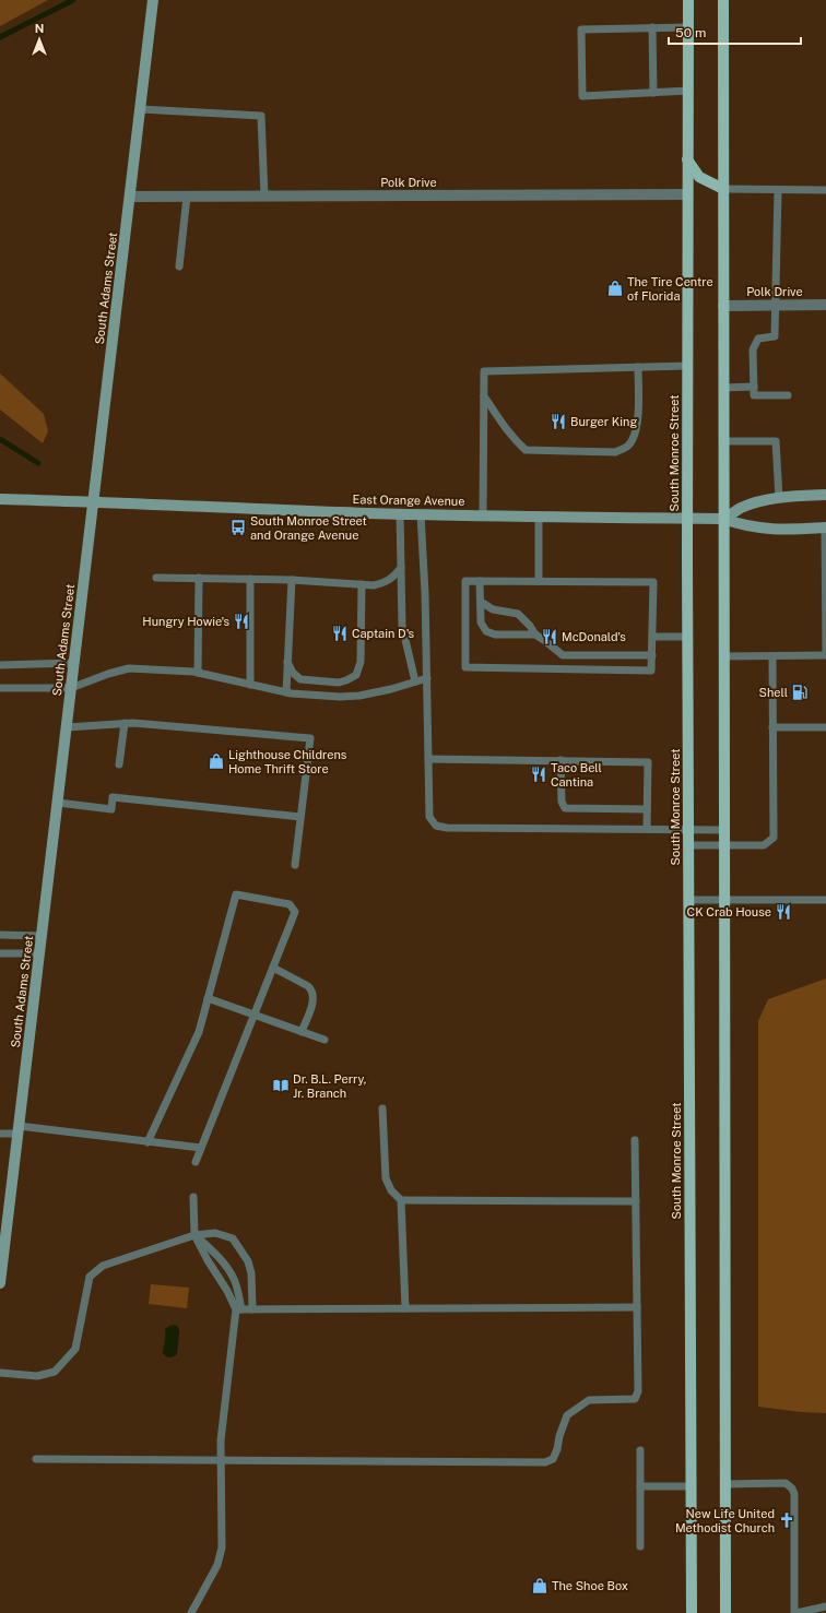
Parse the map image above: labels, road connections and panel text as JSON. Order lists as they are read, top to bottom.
{
  "streets": {
    "main road": ["South Adams Street", "South Monroe Street", "East Orange Avenue"],
    "street": ["Polk Drive"]
  },
  "crossings": [
    ["Polk Drive", "South Adams Street"],
    ["Polk Drive", "South Monroe Street"],
    ["South Adams Street", "East Orange Avenue"],
    ["South Monroe Street", "East Orange Avenue"]
  ],
  "places": {
    "shop": ["The Tire Centre of Florida", "Lighthouse Childrens Home Thrift Store", "The Shoe Box"],
    "restaurant": [
      "Burger King",
      "Hungry Howie's",
      "Captain D's",
      "McDonald's",
      "Taco Bell Cantina",
      "CK Crab House"
    ],
    "bus stop": ["South Monroe Street and Orange Avenue"],
    "fuel station": ["Shell"],
    "library": ["Dr. B.L. Perry, Jr. Branch"],
    "church": ["New Life United Methodist Church"]
  },
  "scale_bar": "50 m",
  "north": "top"
}
